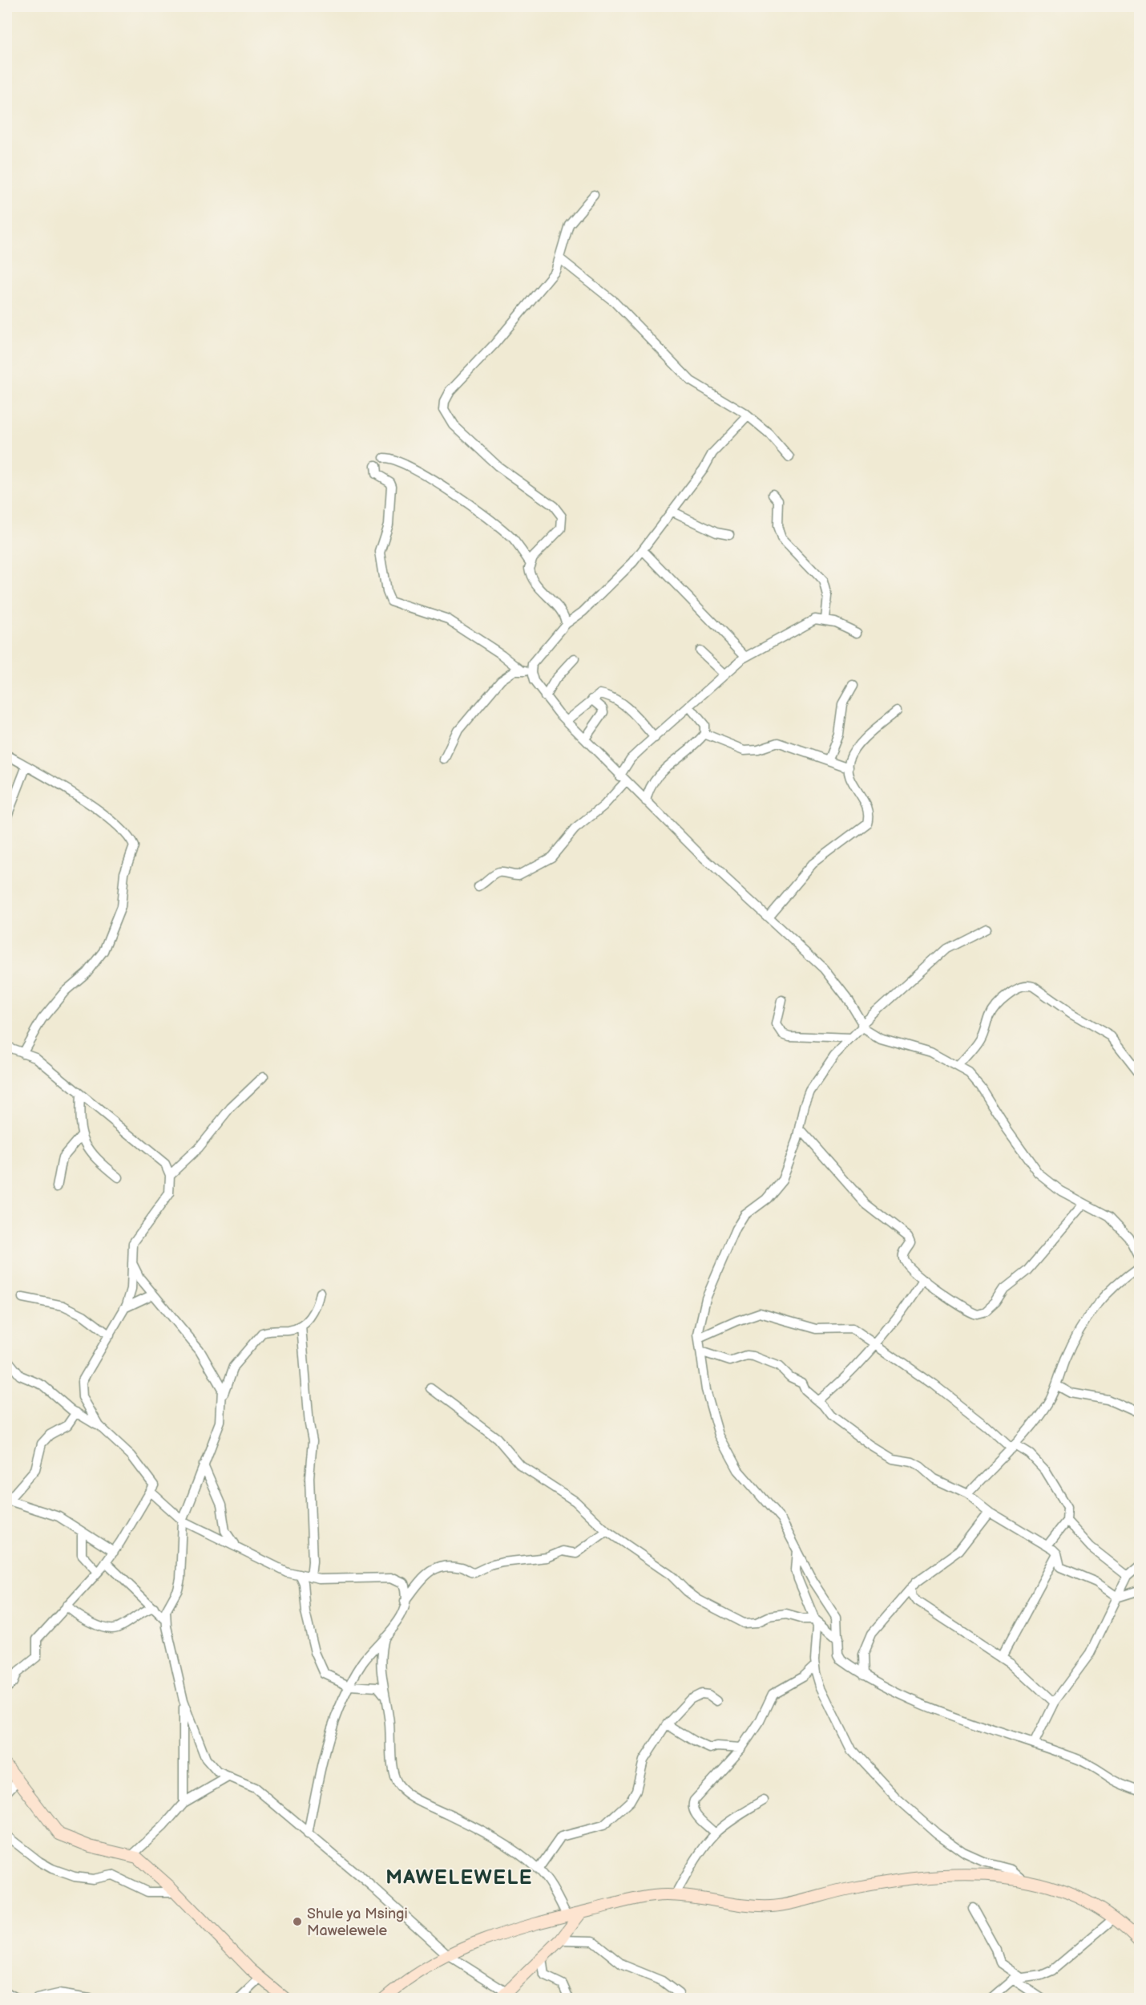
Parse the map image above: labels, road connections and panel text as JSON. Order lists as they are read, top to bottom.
{
  "districts": ["MAWELEWELE"],
  "places": ["Shule ya Msingi Mawelewele"]
}
